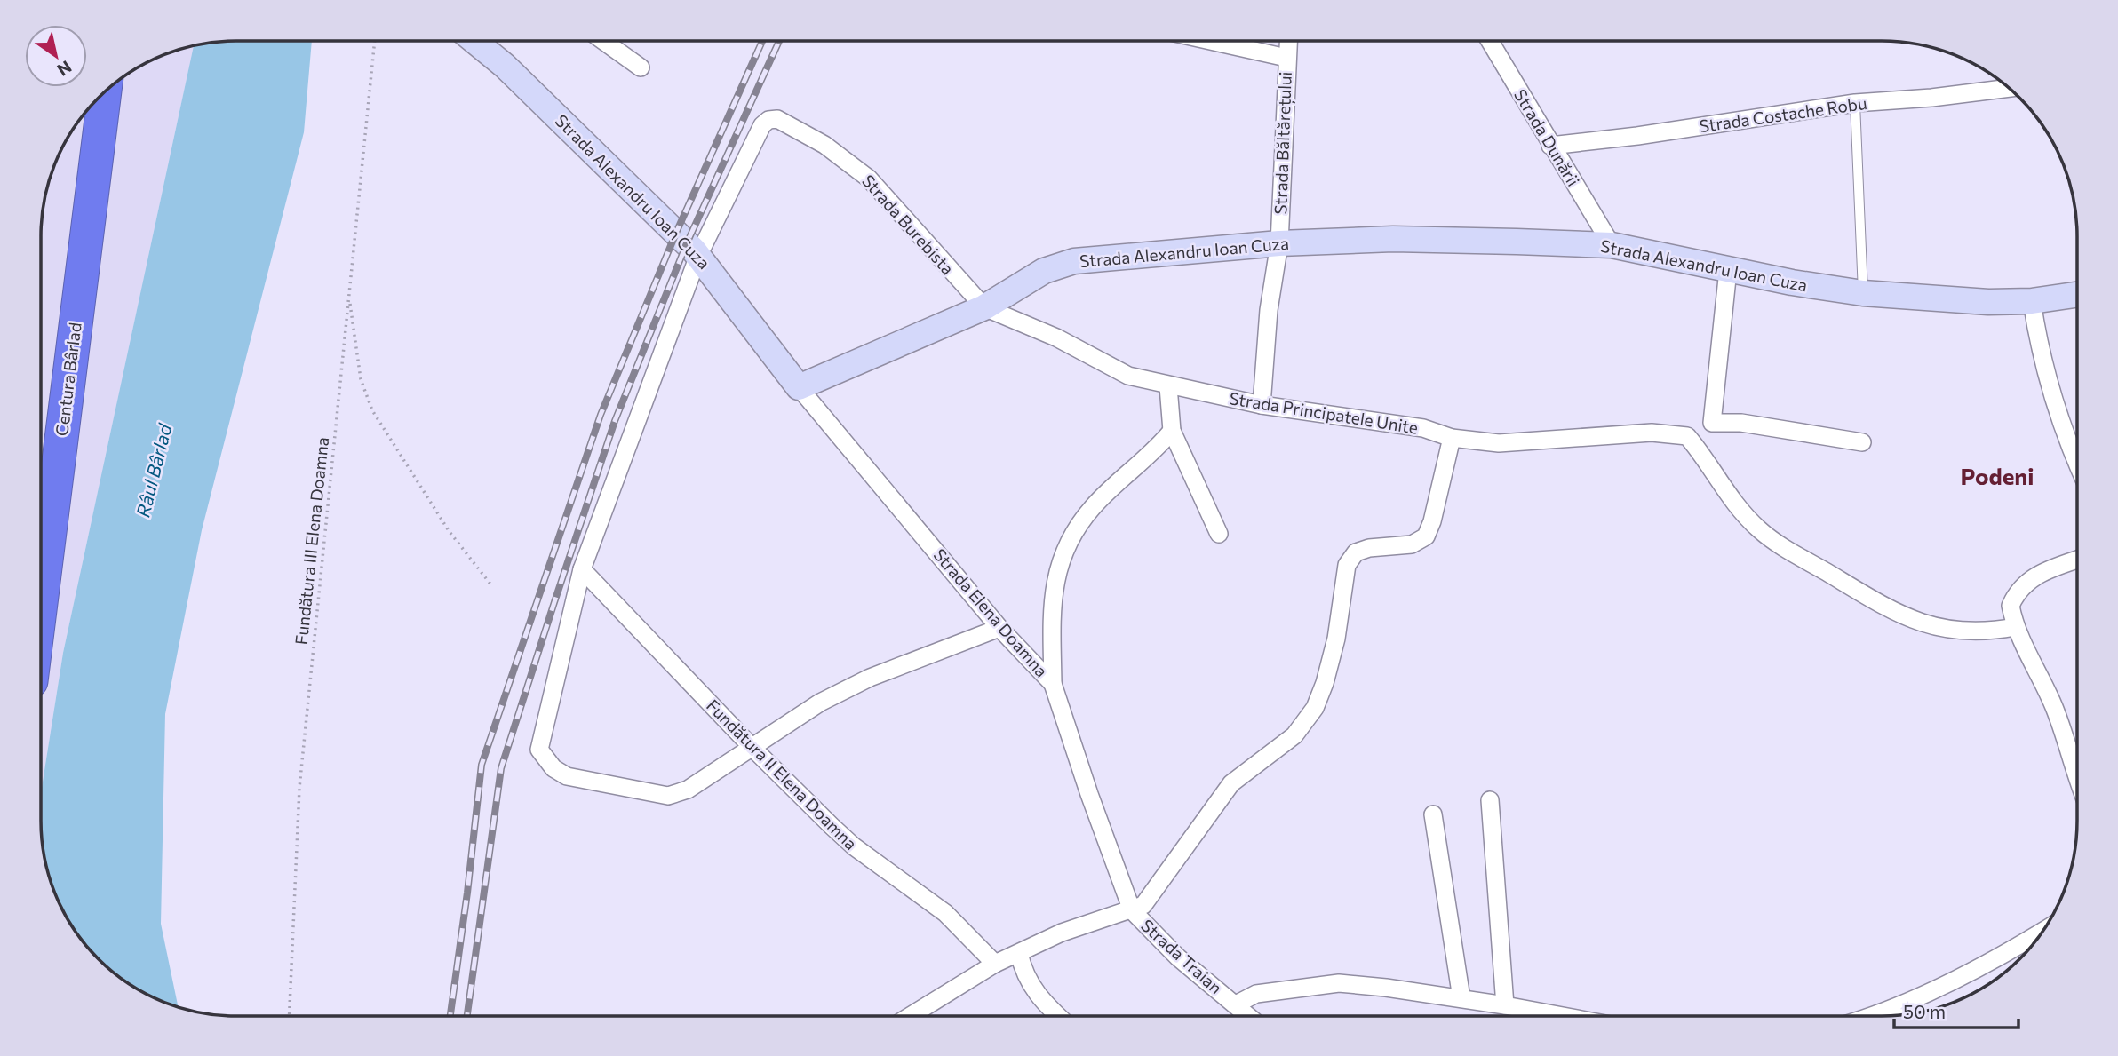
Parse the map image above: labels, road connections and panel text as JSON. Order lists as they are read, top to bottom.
{
  "streets": {
    "highway": ["Centura Bârlad"],
    "street": [
      "Strada Costache Robu",
      "Strada Dunării",
      "Strada Băltărețului",
      "Strada Alexandru Ioan Cuza",
      "Strada Burebista",
      "Strada Principatele Unite",
      "Strada Elena Doamna",
      "Fundătura II Elena Doamna",
      "Strada Traian"
    ],
    "path": ["Fundătura III Elena Doamna"]
  },
  "crossings": [
    ["Strada Costache Robu", "Strada Dunării"],
    ["Strada Dunării", "Strada Alexandru Ioan Cuza"],
    ["Strada Băltărețului", "Strada Alexandru Ioan Cuza"],
    ["Strada Băltărețului", "Strada Principatele Unite"],
    ["Strada Alexandru Ioan Cuza", "Strada Burebista"],
    ["Strada Alexandru Ioan Cuza", "Strada Principatele Unite"],
    ["Strada Alexandru Ioan Cuza", "Strada Elena Doamna"],
    ["Strada Burebista", "Strada Principatele Unite"],
    ["Strada Elena Doamna", "Strada Traian"]
  ],
  "districts": ["Podeni"],
  "water": ["Râul Bârlad"],
  "scale_bar": "50 m",
  "north": "bottom right"
}
